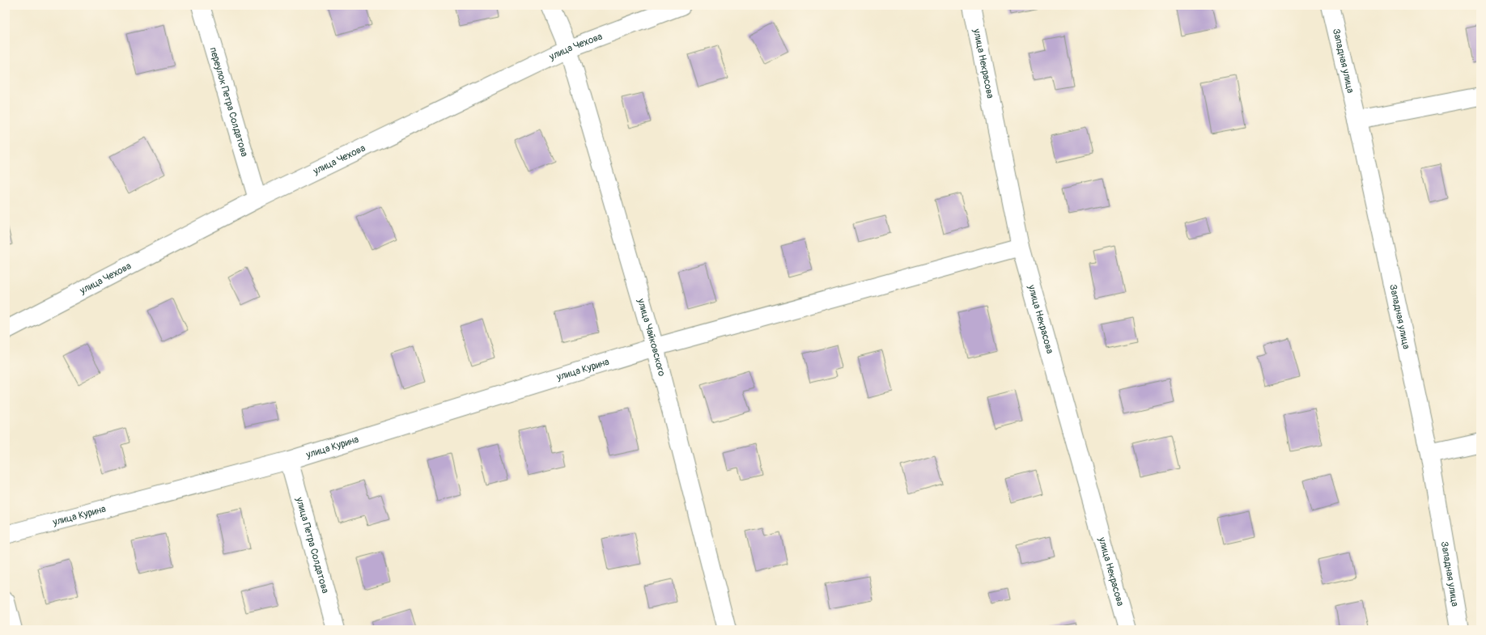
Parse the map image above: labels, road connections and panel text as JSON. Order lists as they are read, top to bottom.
{
  "streets": {
    "street": [
      "улица Чехова",
      "Западная улица",
      "улица Некрасова",
      "переулок Петра Солдатова",
      "улица Чайковского",
      "улица Курина",
      "улица Петра Солдатова"
    ]
  },
  "crossings": [
    ["улица Чехова", "переулок Петра Солдатова"],
    ["улица Чехова", "улица Чайковского"],
    ["улица Некрасова", "улица Курина"],
    ["улица Чайковского", "улица Курина"],
    ["улица Курина", "улица Петра Солдатова"]
  ]
}
